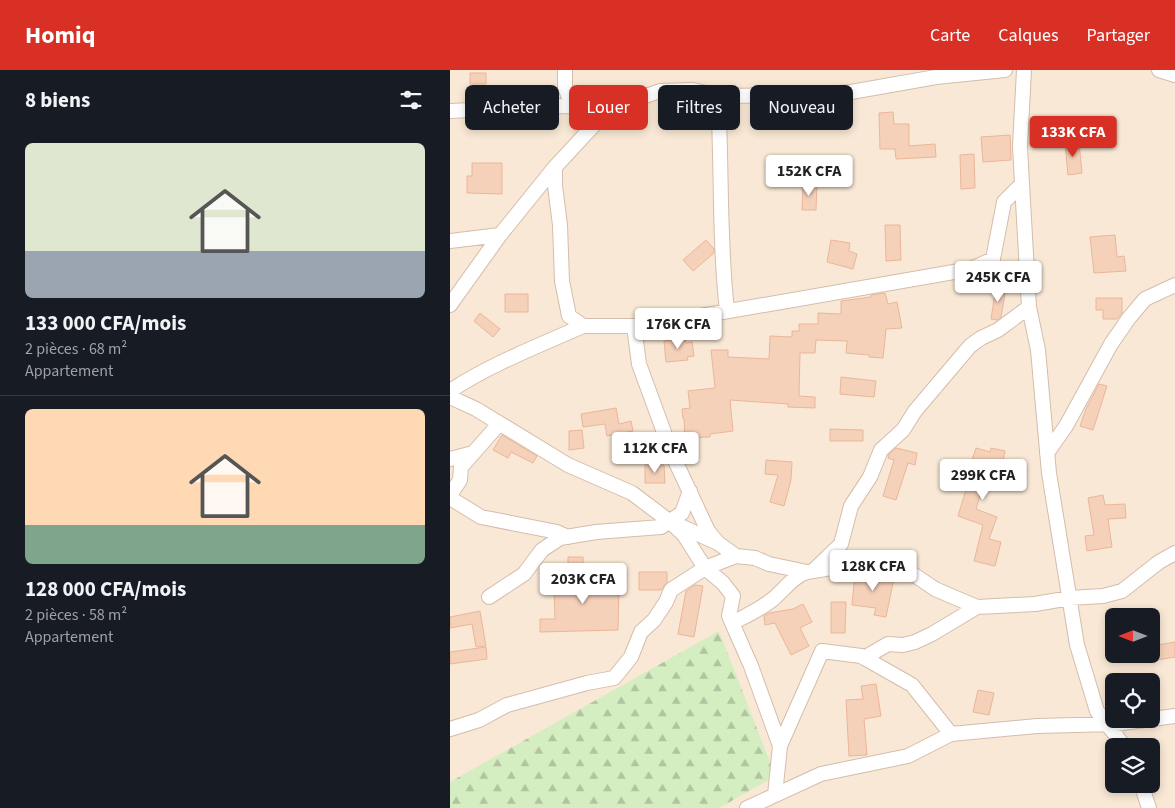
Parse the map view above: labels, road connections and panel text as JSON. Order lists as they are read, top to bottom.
{
  "north": "left",
  "page": {
    "header": "Homiq",
    "nav": ["Carte", "Calques", "Partager"],
    "heading": "8 biens",
    "chip": [
      "Acheter",
      "Louer",
      "Filtres",
      "Nouveau"
    ],
    "price": [
      "133K CFA",
      "152K CFA",
      "245K CFA",
      "176K CFA",
      "112K CFA",
      "299K CFA",
      "128K CFA",
      "203K CFA"
    ],
    "list": [
      {
        "name": "133 000 CFA/mois",
        "note": "2 pièces · 68 m² · Appartement"
      },
      {
        "name": "128 000 CFA/mois",
        "note": "2 pièces · 58 m² · Appartement"
      }
    ]
  }
}
